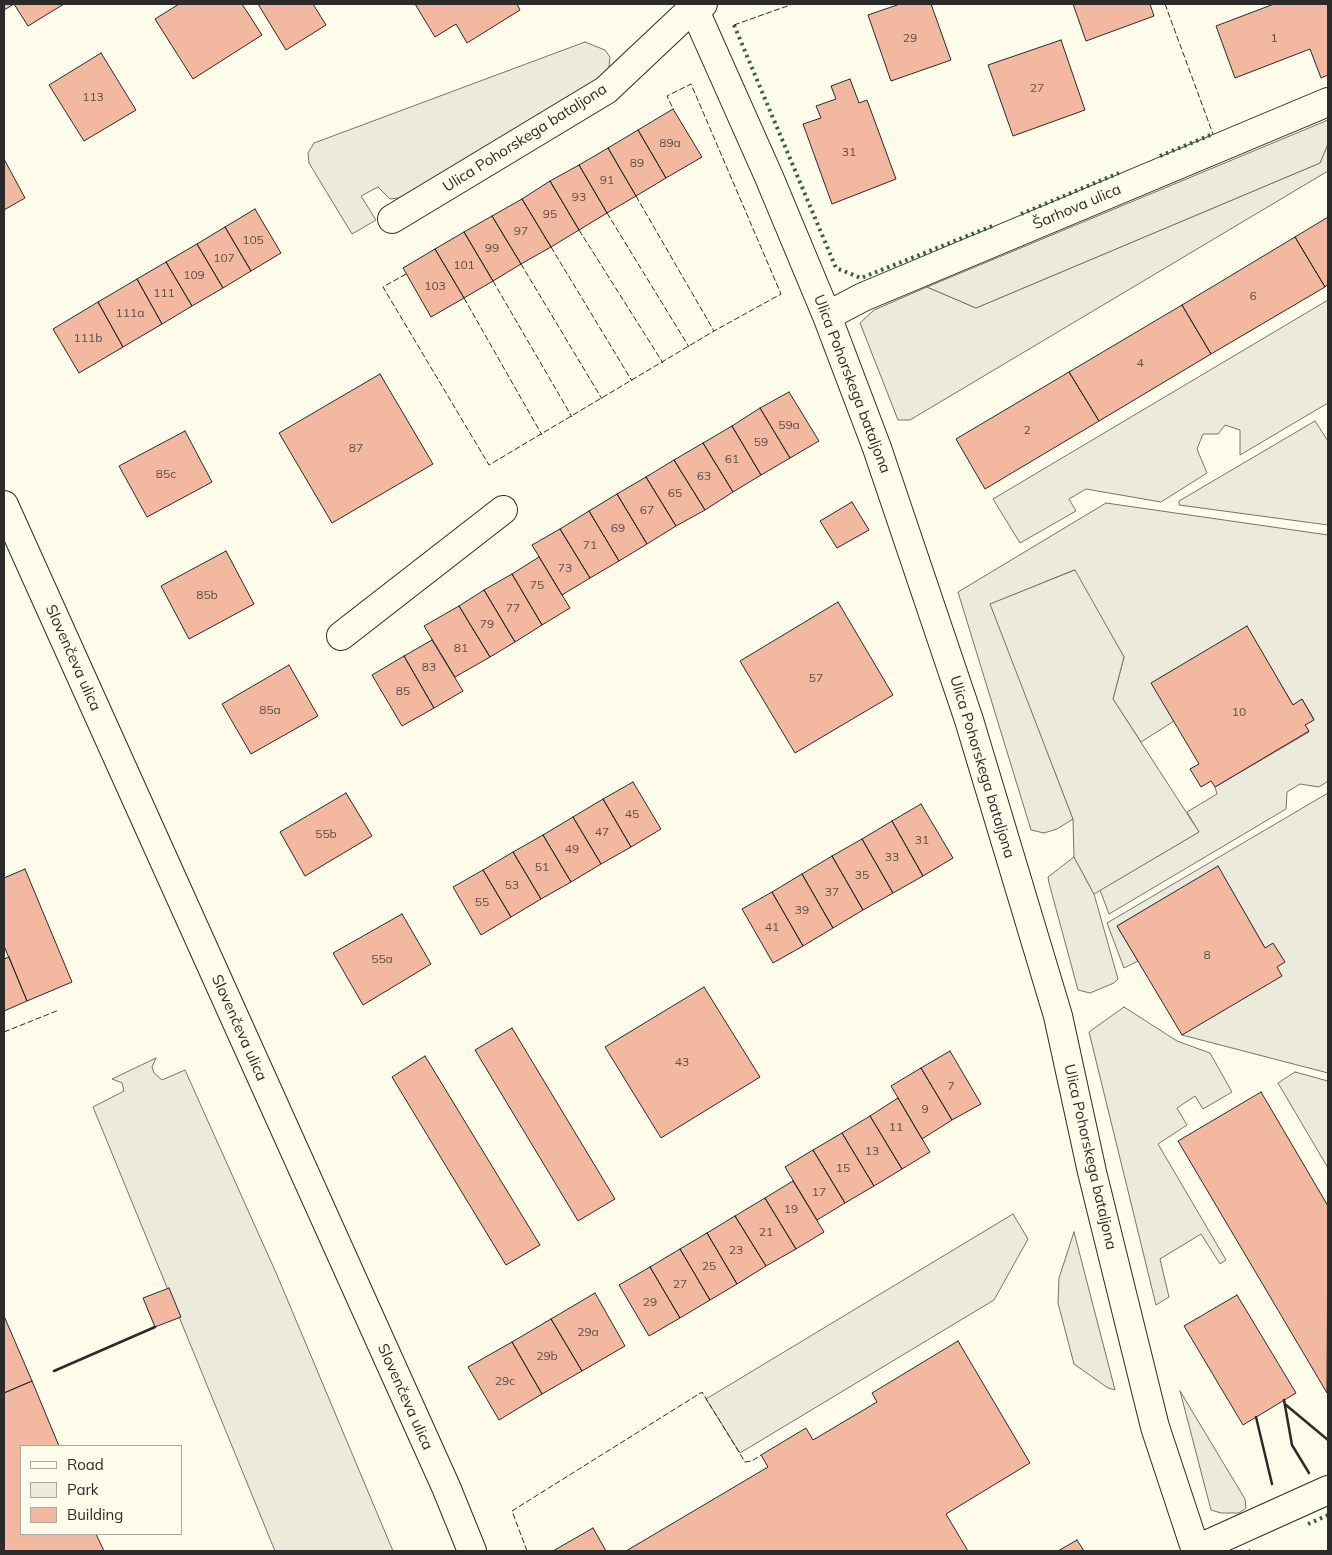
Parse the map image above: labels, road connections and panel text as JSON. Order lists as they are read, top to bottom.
{
  "streets": {
    "street": ["Ulica Pohorskega bataljona", "Šarhova ulica", "Slovenčeva ulica"]
  },
  "crossings": [
    ["Ulica Pohorskega bataljona", "Šarhova ulica"]
  ],
  "house_numbers": [
    "29",
    "1",
    "27",
    "113",
    "89a",
    "31",
    "89",
    "91",
    "93",
    "95",
    "97",
    "105",
    "99",
    "107",
    "101",
    "109",
    "103",
    "111",
    "6",
    "111a",
    "111b",
    "4",
    "59a",
    "2",
    "59",
    "87",
    "61",
    "85c",
    "63",
    "65",
    "67",
    "69",
    "71",
    "73",
    "75",
    "85b",
    "77",
    "79",
    "81",
    "83",
    "57",
    "85",
    "85a",
    "10",
    "45",
    "47",
    "55b",
    "31",
    "49",
    "33",
    "51",
    "35",
    "53",
    "37",
    "55",
    "39",
    "41",
    "8",
    "55a",
    "43",
    "7",
    "9",
    "11",
    "13",
    "15",
    "17",
    "19",
    "21",
    "23",
    "25",
    "27",
    "29",
    "29a",
    "29b",
    "29c"
  ],
  "legend": ["Road", "Park", "Building"]
}
